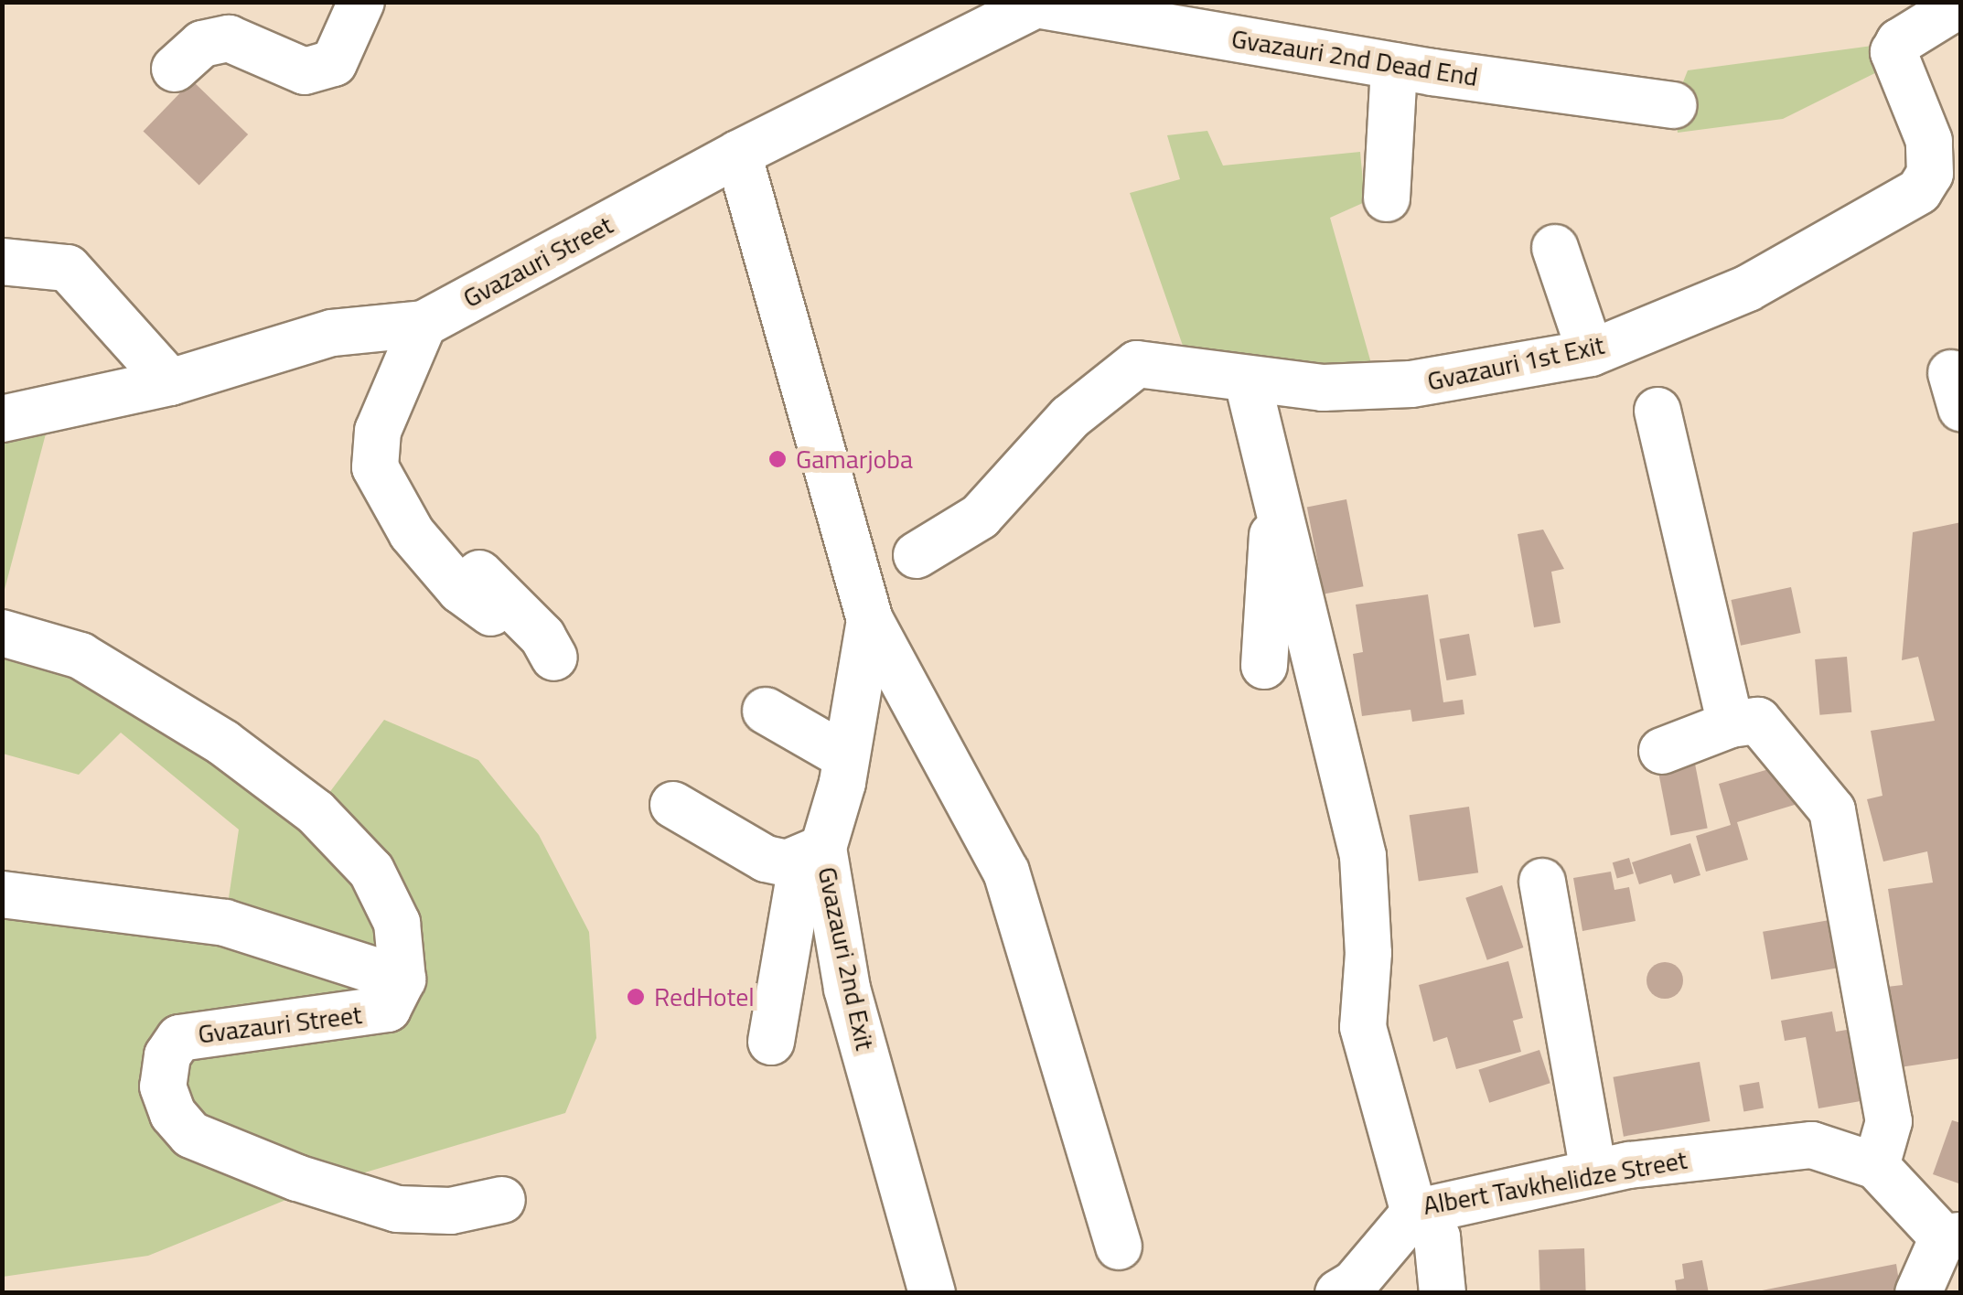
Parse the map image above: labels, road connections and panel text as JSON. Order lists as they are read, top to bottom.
{
  "streets": {
    "street": [
      "Gvazauri 2nd Dead End",
      "Gvazauri Street",
      "Gvazauri 1st Exit",
      "Gvazauri 2nd Exit",
      "Albert Tavkhelidze Street"
    ]
  },
  "crossings": [
    ["Gvazauri 2nd Dead End", "Gvazauri Street"],
    ["Gvazauri Street", "Gvazauri 2nd Exit"],
    ["Gvazauri 1st Exit", "Albert Tavkhelidze Street"]
  ],
  "places": ["Gamarjoba", "RedHotel"]
}
